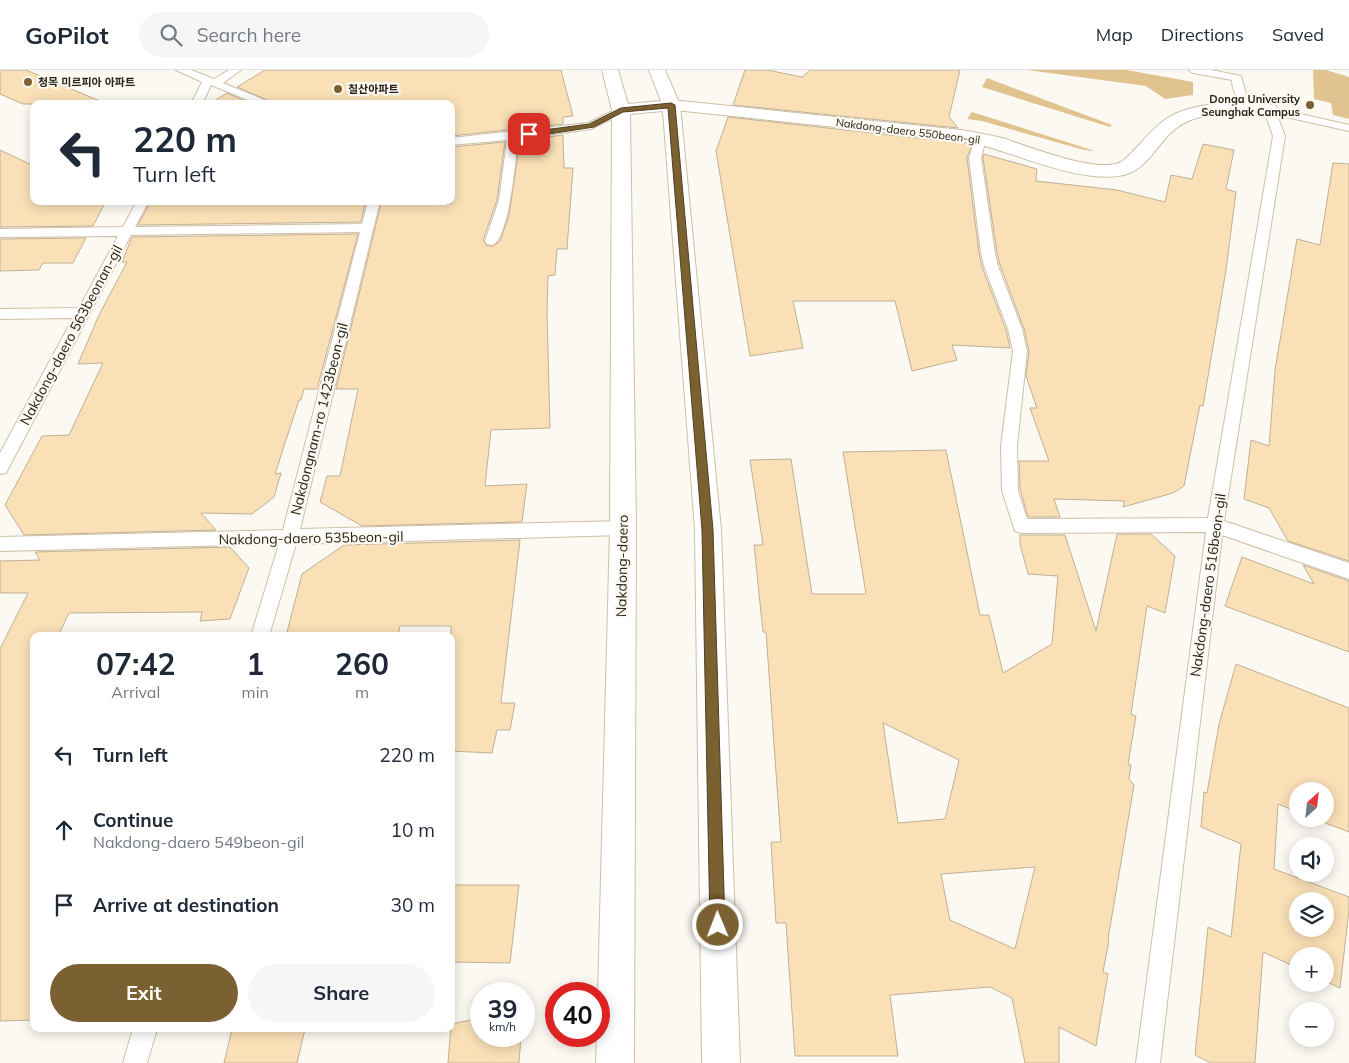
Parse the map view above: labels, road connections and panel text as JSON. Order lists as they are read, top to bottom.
{
  "streets": {
    "street": ["Nakdong-daero 550beon-gil", "Nakdong-daero"],
    "lane": [
      "Nakdong-daero 563beonan-gil",
      "Nakdongnam-ro 1423beon-gil",
      "Nakdong-daero 535beon-gil",
      "Nakdong-daero 516beon-gil"
    ]
  },
  "crossings": [
    ["Nakdong-daero 550beon-gil", "Nakdong-daero"],
    ["Nakdong-daero 550beon-gil", "Nakdong-daero 516beon-gil"],
    ["Nakdongnam-ro 1423beon-gil", "Nakdong-daero 535beon-gil"],
    ["Nakdong-daero 535beon-gil", "Nakdong-daero"]
  ],
  "places": ["청목 미르피아 아파트", "칠산아파트", "Donga University Seunghak Campus"],
  "north": "top right",
  "page": {
    "header": "GoPilot",
    "search": "Search here",
    "nav": ["Map", "Directions", "Saved"],
    "turn": ["220 m", "Turn left"],
    "eta": [
      "07:42",
      "Arrival",
      "1",
      "min",
      "260",
      "m"
    ],
    "list": [
      {
        "name": "Turn left",
        "value": "220 m"
      },
      {
        "name": "Continue",
        "note": "Nakdong-daero 549beon-gil",
        "value": "10 m"
      },
      {
        "name": "Arrive at destination",
        "value": "30 m"
      }
    ],
    "map_buttons": ["+", "−"],
    "buttons": ["Exit", "Share"],
    "speed": "39 km/h",
    "limit": "40"
  }
}
